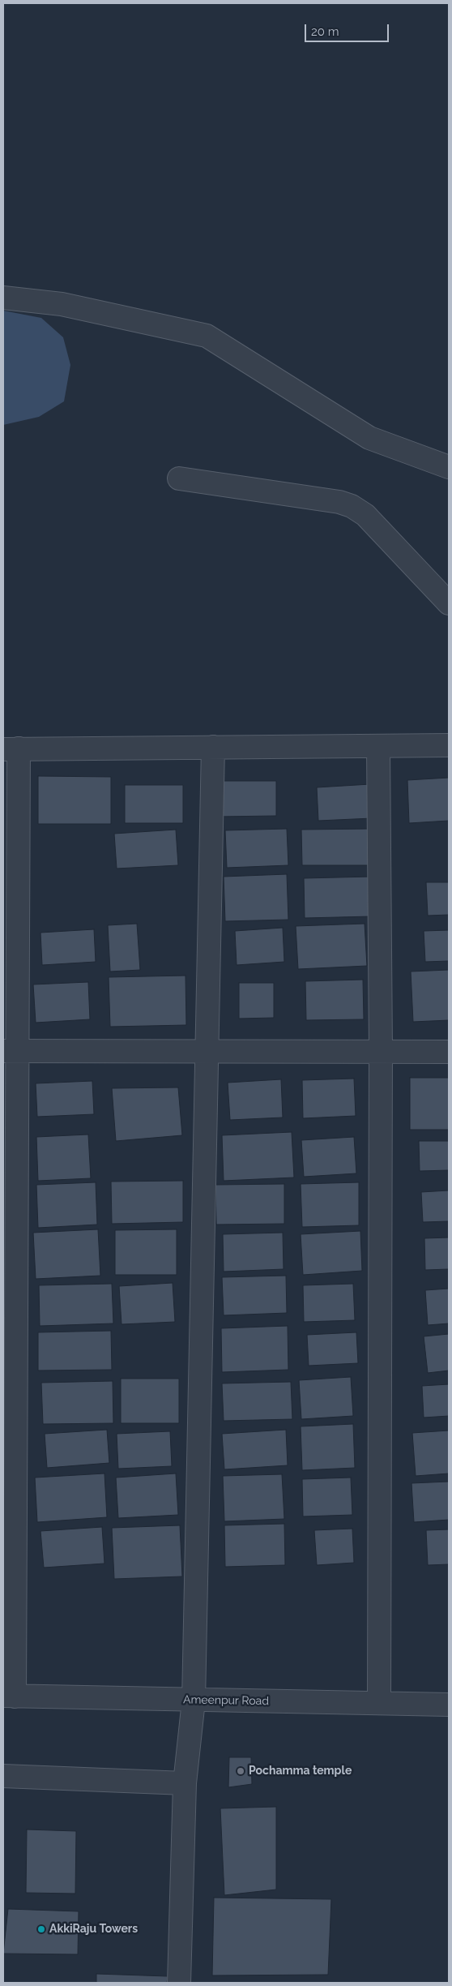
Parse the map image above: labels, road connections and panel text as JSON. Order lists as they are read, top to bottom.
{
  "streets": {
    "street": ["Ameenpur Road"]
  },
  "places": ["Pochamma temple", "AkkiRaju Towers"],
  "scale_bar": "20 m"
}
